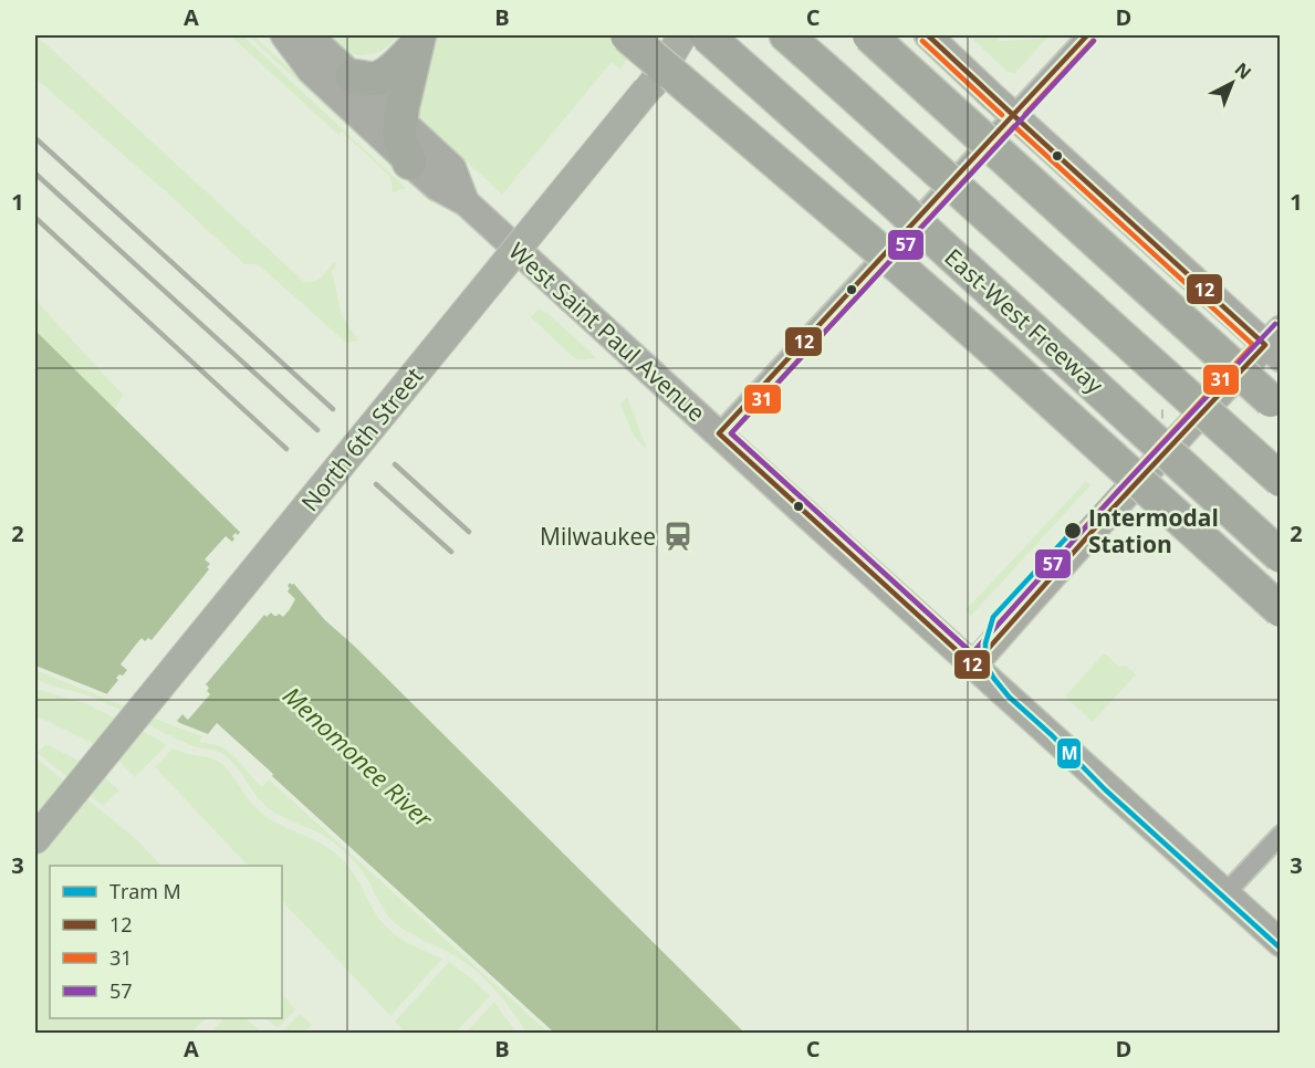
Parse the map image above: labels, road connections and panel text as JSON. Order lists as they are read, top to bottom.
{
  "streets": {
    "highway": ["East-West Freeway"],
    "main road": ["North 6th Street"],
    "street": ["West Saint Paul Avenue"]
  },
  "water": ["Menomonee River"],
  "places": {
    "other": ["Intermodal Station"],
    "station": ["Milwaukee"]
  },
  "lines": [
    "transit line 12",
    "transit line 31",
    "transit line 57",
    "tram line M"
  ],
  "legend": [
    "Tram M",
    "12",
    "31",
    "57"
  ],
  "north": "top right",
  "grid": {
    "columns": [
      "A",
      "B",
      "C",
      "D"
    ],
    "rows": ["1", "2", "3"]
  }
}
